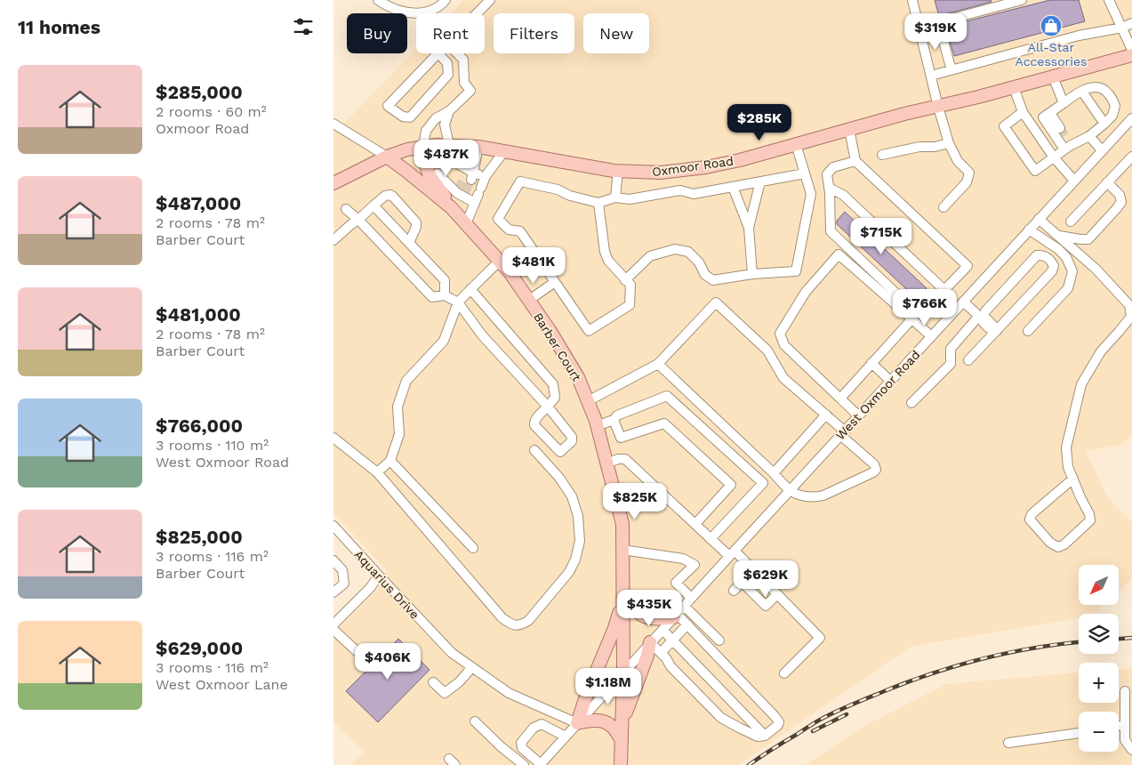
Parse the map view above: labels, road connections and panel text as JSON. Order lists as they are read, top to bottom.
{
  "streets": {
    "main road": ["Oxmoor Road", "Barber Court"],
    "street": ["West Oxmoor Road", "Aquarius Drive"]
  },
  "crossings": [
    ["Oxmoor Road", "Barber Court"],
    ["Barber Court", "West Oxmoor Road"],
    ["West Oxmoor Road", "Aquarius Drive"]
  ],
  "places": {
    "shop": ["All-Star Accessories"]
  },
  "north": "bottom left",
  "page": {
    "heading": "11 homes",
    "price": [
      "$319K",
      "$285K",
      "$487K",
      "$715K",
      "$481K",
      "$766K",
      "$825K",
      "$629K",
      "$435K",
      "$406K",
      "$1.18M"
    ],
    "chip": [
      "Buy",
      "Rent",
      "Filters",
      "New"
    ],
    "list": [
      {
        "name": "$285,000",
        "note": "2 rooms · 60 m² · Oxmoor Road"
      },
      {
        "name": "$487,000",
        "note": "2 rooms · 78 m² · Barber Court"
      },
      {
        "name": "$481,000",
        "note": "2 rooms · 78 m² · Barber Court"
      },
      {
        "name": "$766,000",
        "note": "3 rooms · 110 m² · West Oxmoor Road"
      },
      {
        "name": "$825,000",
        "note": "3 rooms · 116 m² · Barber Court"
      },
      {
        "name": "$629,000",
        "note": "3 rooms · 116 m² · West Oxmoor Lane"
      }
    ],
    "map_buttons": ["+", "−"]
  }
}
